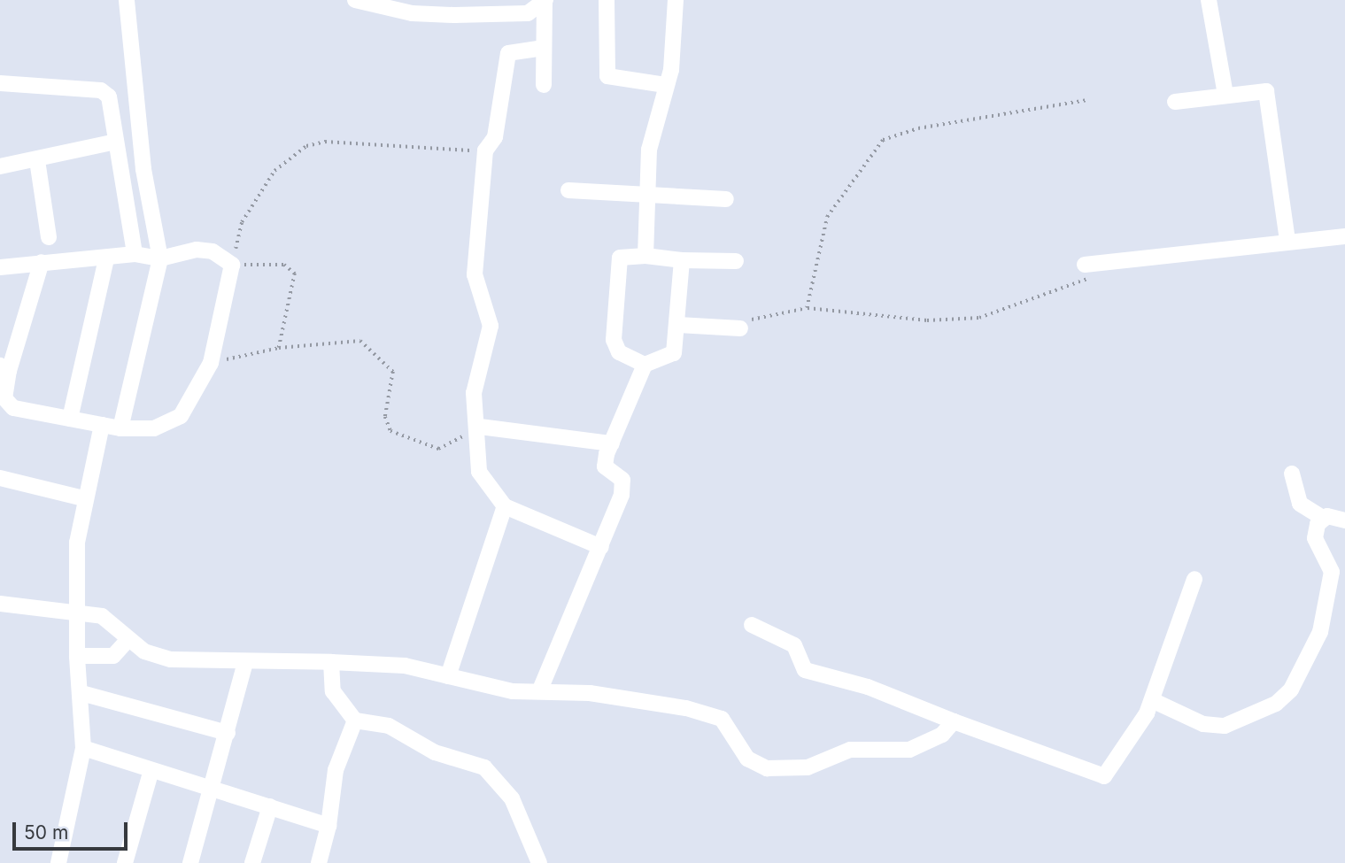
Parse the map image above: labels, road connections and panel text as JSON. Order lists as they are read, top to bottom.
{
  "scale_bar": "50 m"
}
